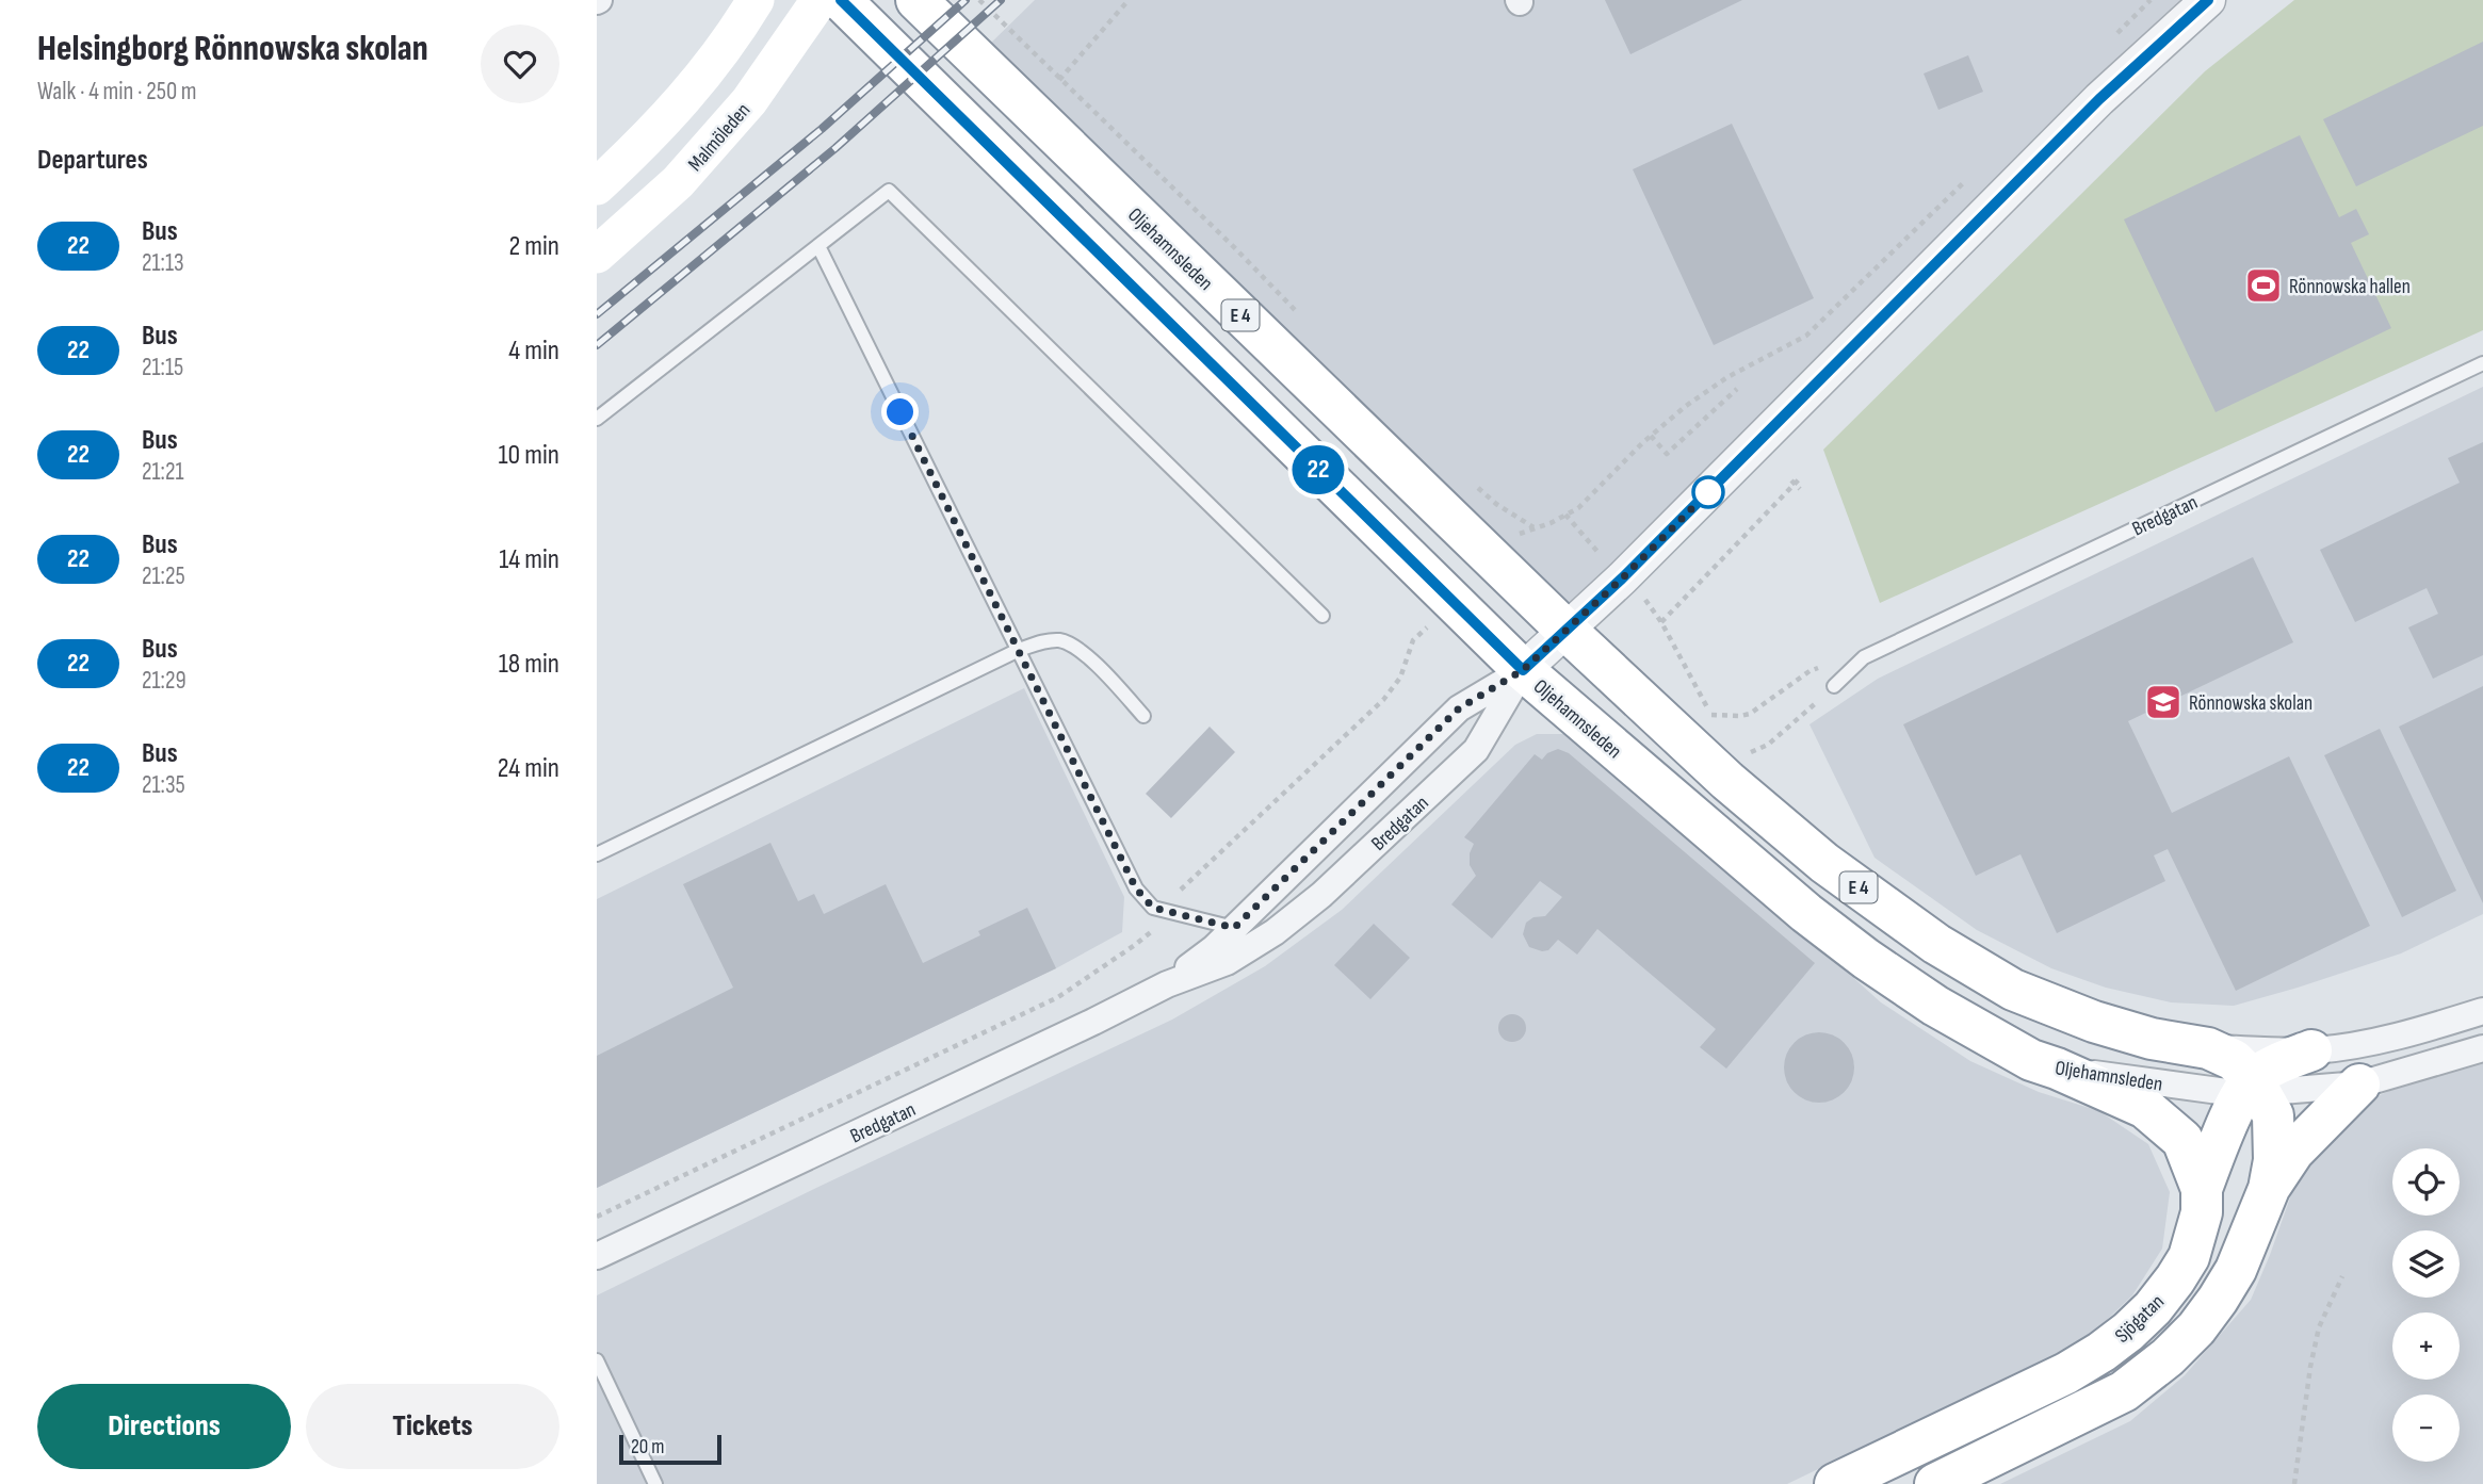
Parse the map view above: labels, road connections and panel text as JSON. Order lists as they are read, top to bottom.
{
  "streets": {
    "highway": ["Oljehamnsleden", "E 4", "Sjögatan"],
    "main road": ["Malmöleden"],
    "street": ["Bredgatan"]
  },
  "crossings": [
    ["Oljehamnsleden", "E 4"],
    ["Oljehamnsleden", "Bredgatan"],
    ["Oljehamnsleden", "Sjögatan"]
  ],
  "places": {
    "sports": ["Rönnowska hallen"],
    "school or university": ["Rönnowska skolan"]
  },
  "lines": ["bus line 22"],
  "scale_bar": "20 m",
  "page": {
    "heading": [
      ["Helsingborg Rönnowska skolan", "Walk · 4 min · 250 m"],
      "Departures"
    ],
    "on_map": "22",
    "list": [
      {
        "mark": "22",
        "name": "Bus",
        "note": "21:13",
        "value": "2 min"
      },
      {
        "mark": "22",
        "name": "Bus",
        "note": "21:15",
        "value": "4 min"
      },
      {
        "mark": "22",
        "name": "Bus",
        "note": "21:21",
        "value": "10 min"
      },
      {
        "mark": "22",
        "name": "Bus",
        "note": "21:25",
        "value": "14 min"
      },
      {
        "mark": "22",
        "name": "Bus",
        "note": "21:29",
        "value": "18 min"
      },
      {
        "mark": "22",
        "name": "Bus",
        "note": "21:35",
        "value": "24 min"
      }
    ],
    "map_buttons": ["+", "−"],
    "buttons": ["Directions", "Tickets"],
    "scale": "20 m"
  }
}
